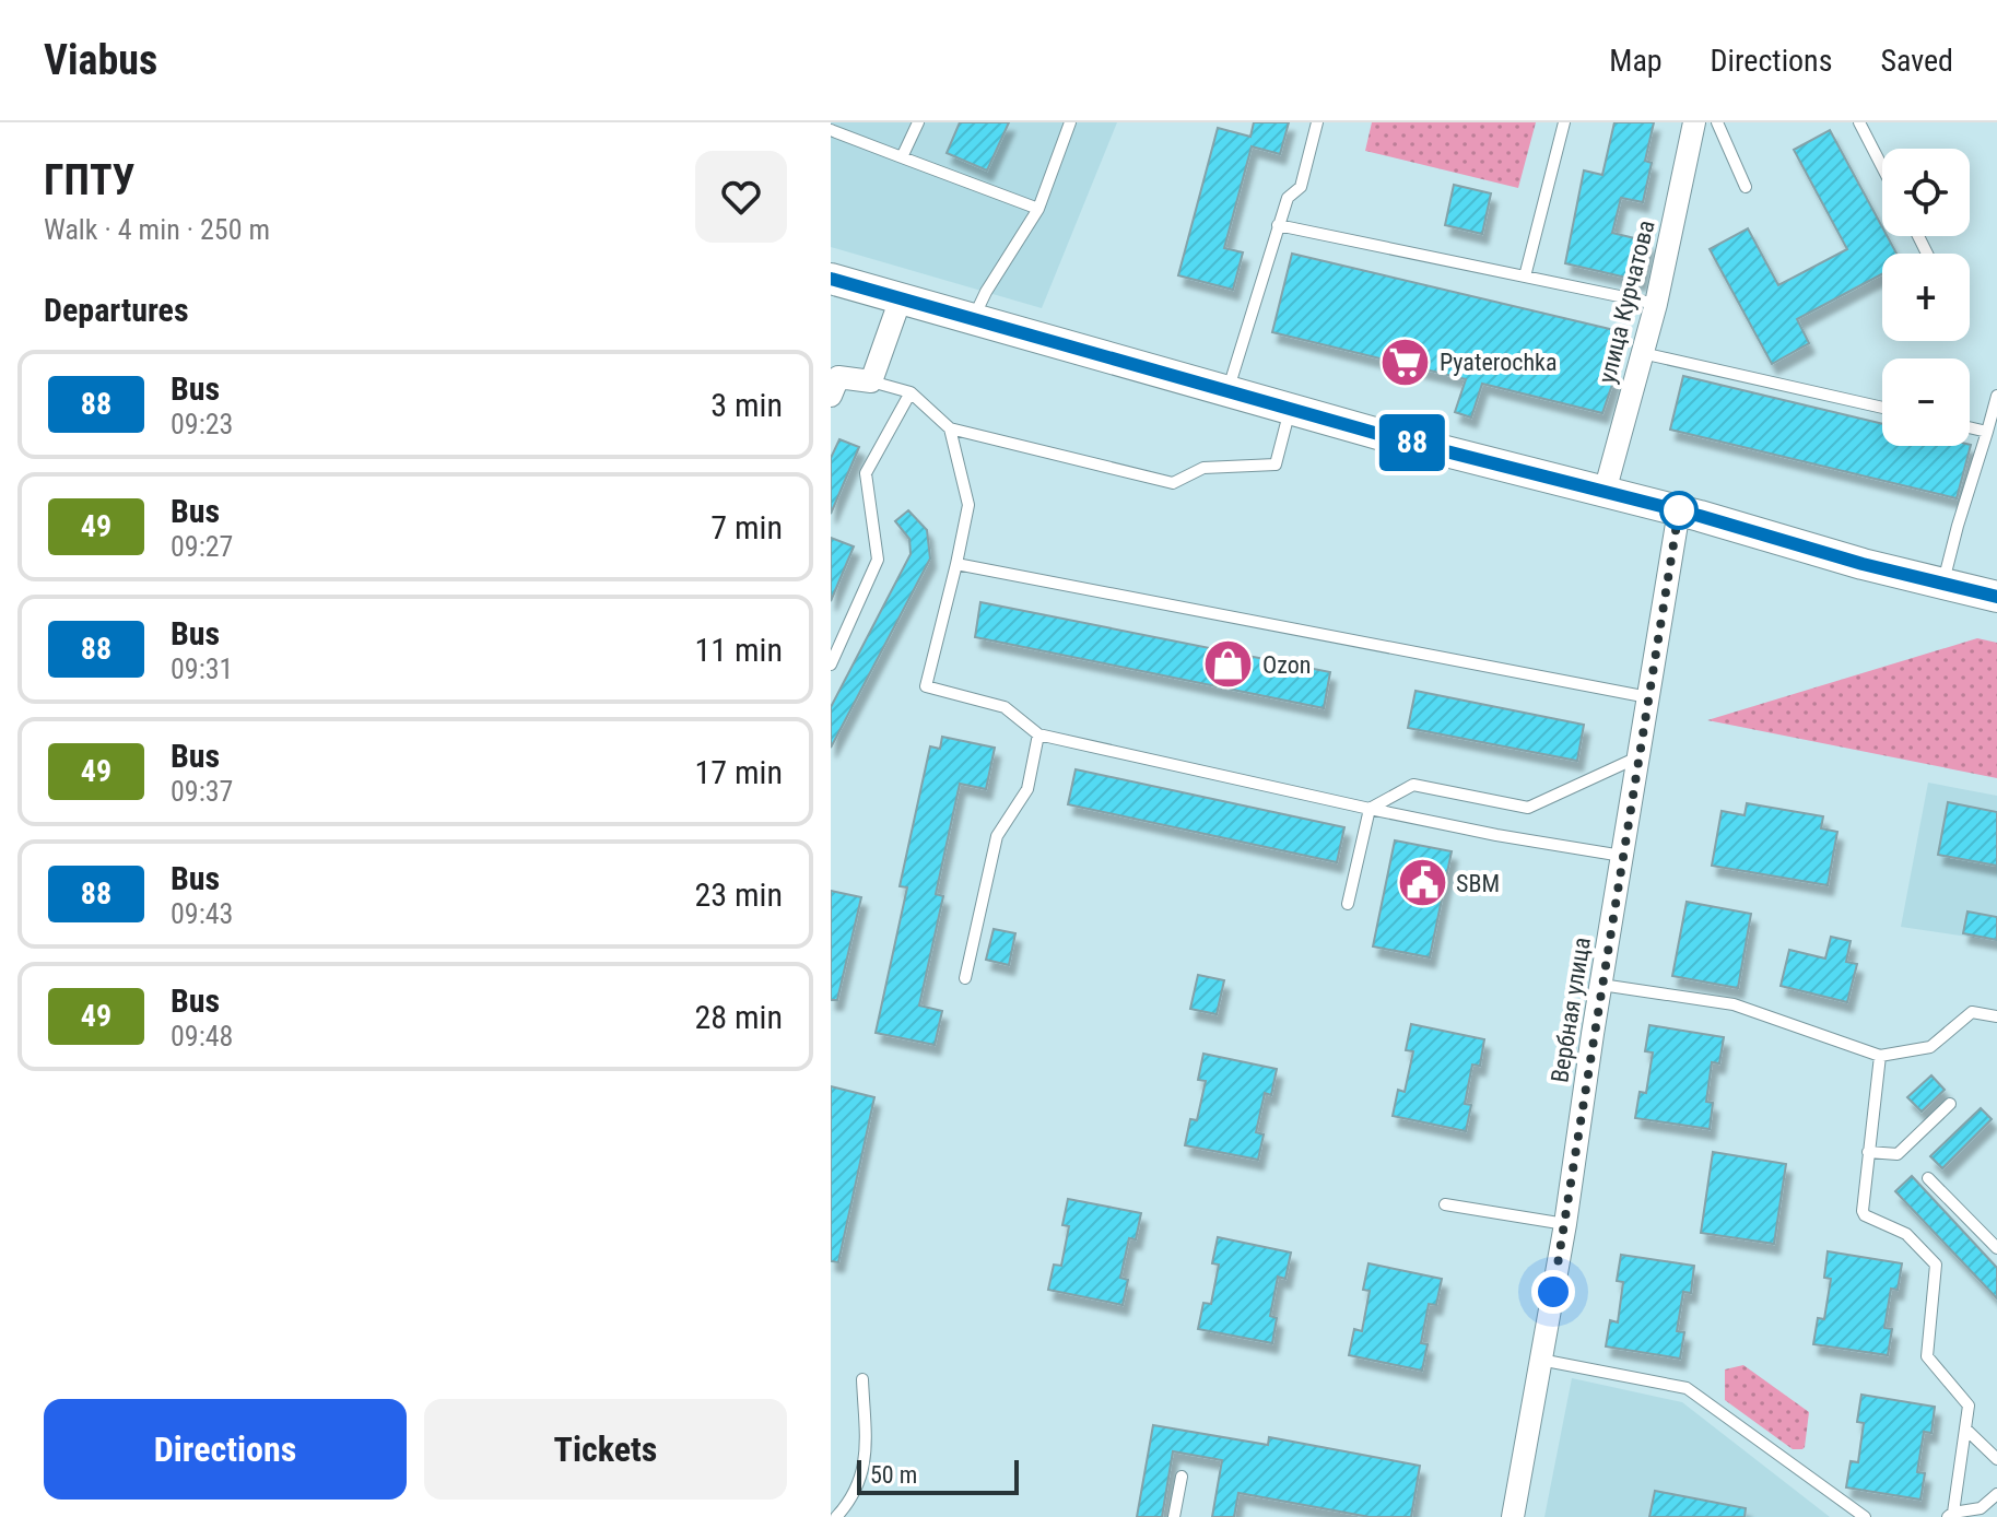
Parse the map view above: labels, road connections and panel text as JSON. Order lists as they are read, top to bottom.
{
  "streets": {
    "street": ["улица Курчатова", "Вербная улица"]
  },
  "places": {
    "supermarket": ["Pyaterochka"],
    "shop": ["Ozon"],
    "public building": ["SBM"]
  },
  "lines": ["bus line 88"],
  "scale_bar": "50 m",
  "page": {
    "header": "Viabus",
    "nav": ["Map", "Directions", "Saved"],
    "heading": [
      ["ГПТУ", "Walk · 4 min · 250 m"],
      "Departures"
    ],
    "on_map": "88",
    "map_buttons": ["+", "−"],
    "list": [
      {
        "mark": "88",
        "name": "Bus",
        "note": "09:23",
        "value": "3 min"
      },
      {
        "mark": "49",
        "name": "Bus",
        "note": "09:27",
        "value": "7 min"
      },
      {
        "mark": "88",
        "name": "Bus",
        "note": "09:31",
        "value": "11 min"
      },
      {
        "mark": "49",
        "name": "Bus",
        "note": "09:37",
        "value": "17 min"
      },
      {
        "mark": "88",
        "name": "Bus",
        "note": "09:43",
        "value": "23 min"
      },
      {
        "mark": "49",
        "name": "Bus",
        "note": "09:48",
        "value": "28 min"
      }
    ],
    "buttons": ["Directions", "Tickets"],
    "scale": "50 m"
  }
}
